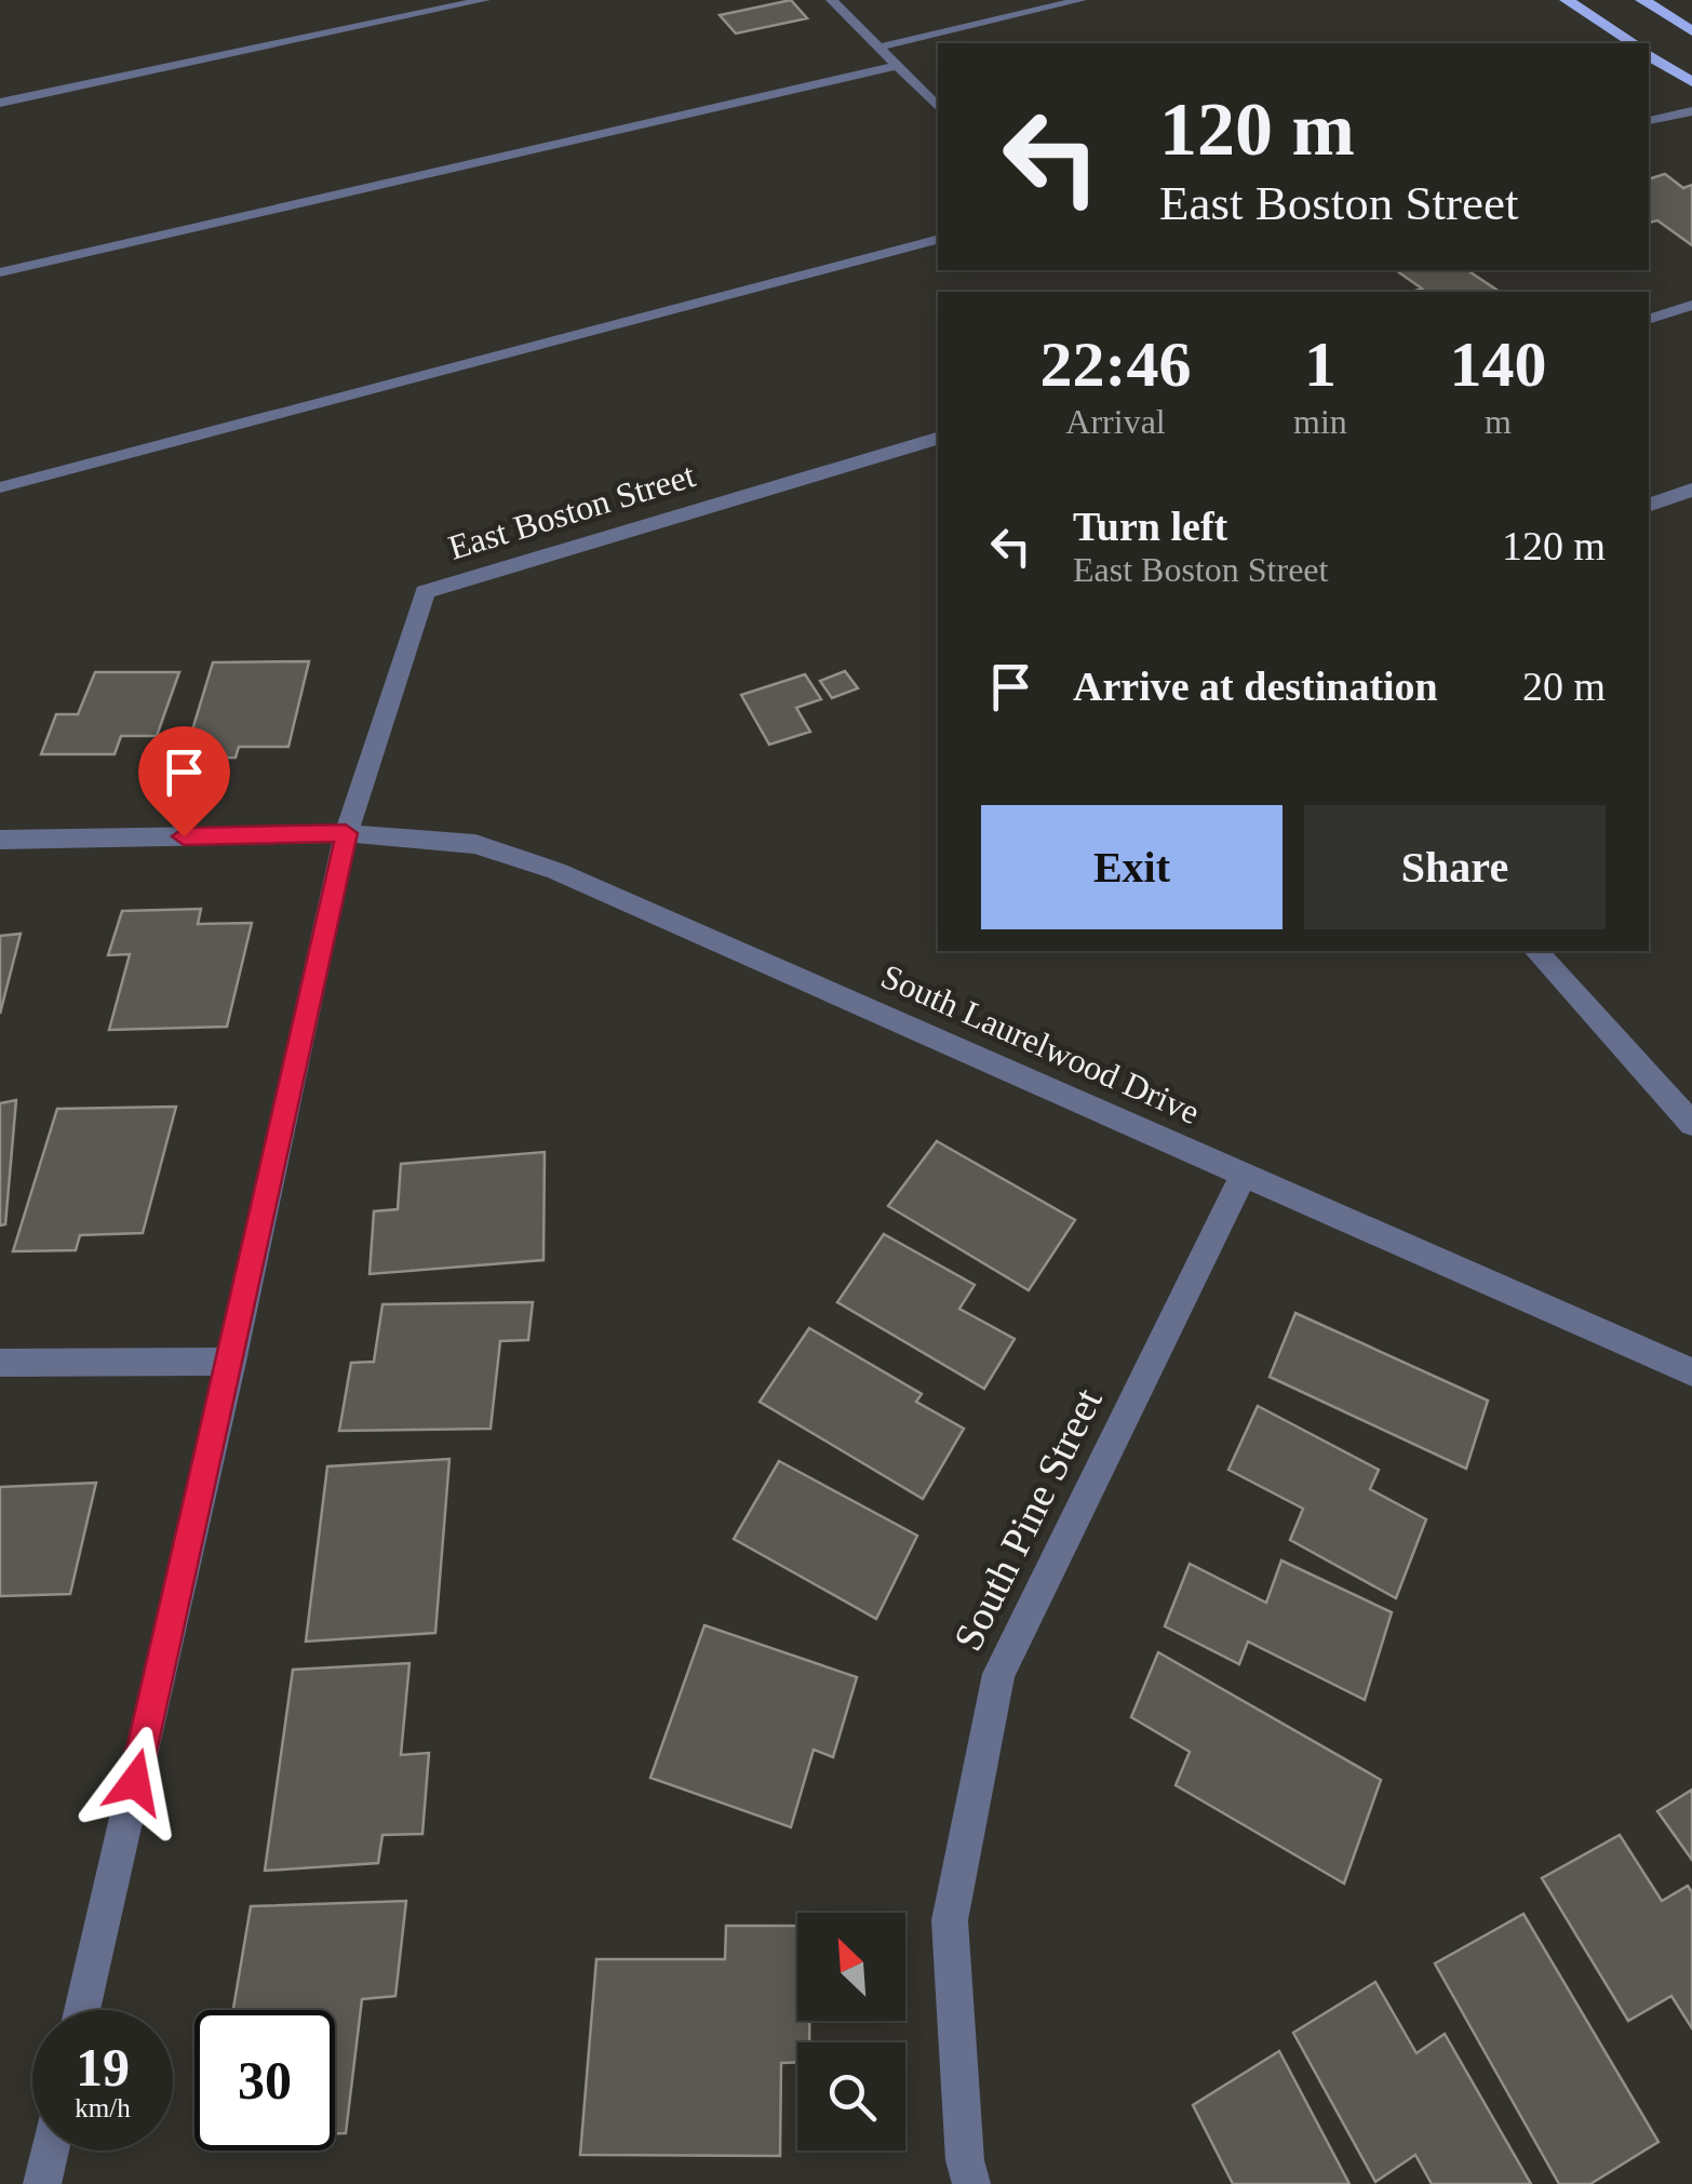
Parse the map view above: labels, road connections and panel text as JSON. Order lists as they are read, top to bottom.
{
  "streets": {
    "street": ["East Boston Street", "South Laurelwood Drive", "South Pine Street"]
  },
  "crossings": [
    ["East Boston Street", "South Laurelwood Drive"],
    ["South Laurelwood Drive", "South Pine Street"]
  ],
  "north": "top left",
  "page": {
    "turn": ["120 m", "East Boston Street"],
    "eta": [
      "22:46",
      "Arrival",
      "1",
      "min",
      "140",
      "m"
    ],
    "list": [
      {
        "name": "Turn left",
        "note": "East Boston Street",
        "value": "120 m"
      },
      {
        "name": "Arrive at destination",
        "value": "20 m"
      }
    ],
    "buttons": ["Exit", "Share"],
    "speed": "19 km/h",
    "limit": "30"
  }
}
